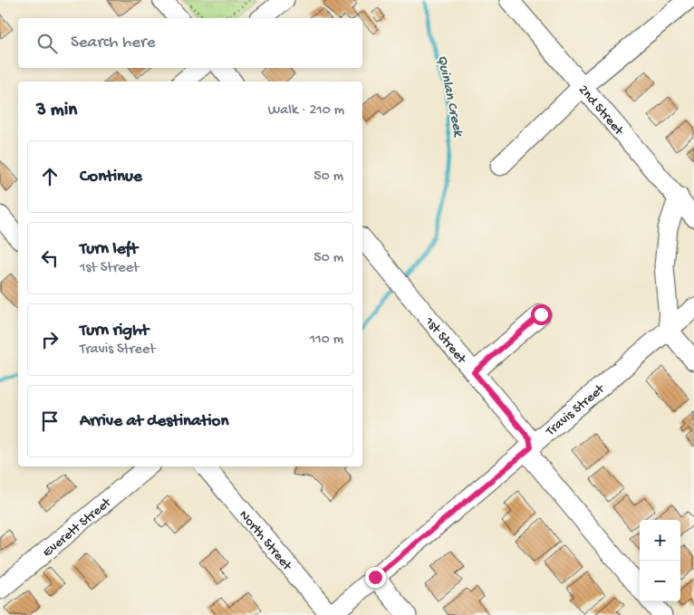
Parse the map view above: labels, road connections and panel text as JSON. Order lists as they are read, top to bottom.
{
  "streets": {
    "street": [
      "2nd Street",
      "1st Street",
      "Travis Street",
      "Everett Street",
      "North Street"
    ]
  },
  "crossings": [
    ["1st Street", "Travis Street"],
    ["Travis Street", "North Street"]
  ],
  "water": ["Quinlan Creek"],
  "page": {
    "search": "Search here",
    "heading": ["3 min", "Walk · 210 m"],
    "list": [
      ["Continue", "50 m"],
      ["Turn left", "1st Street", "50 m"],
      ["Turn right", "Travis Street", "110 m"],
      "Arrive at destination"
    ],
    "map_buttons": ["+", "−"]
  }
}
